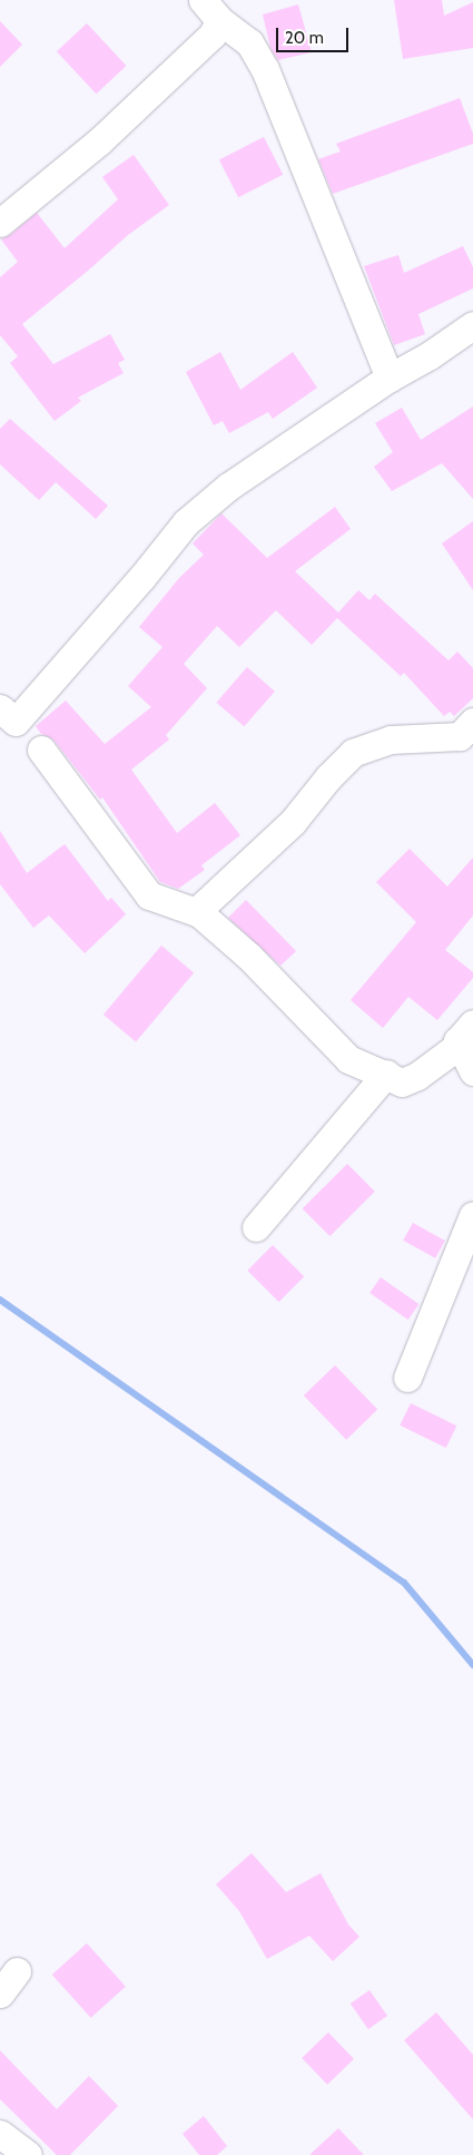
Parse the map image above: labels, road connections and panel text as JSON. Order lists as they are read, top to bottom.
{
  "scale_bar": "20 m"
}
